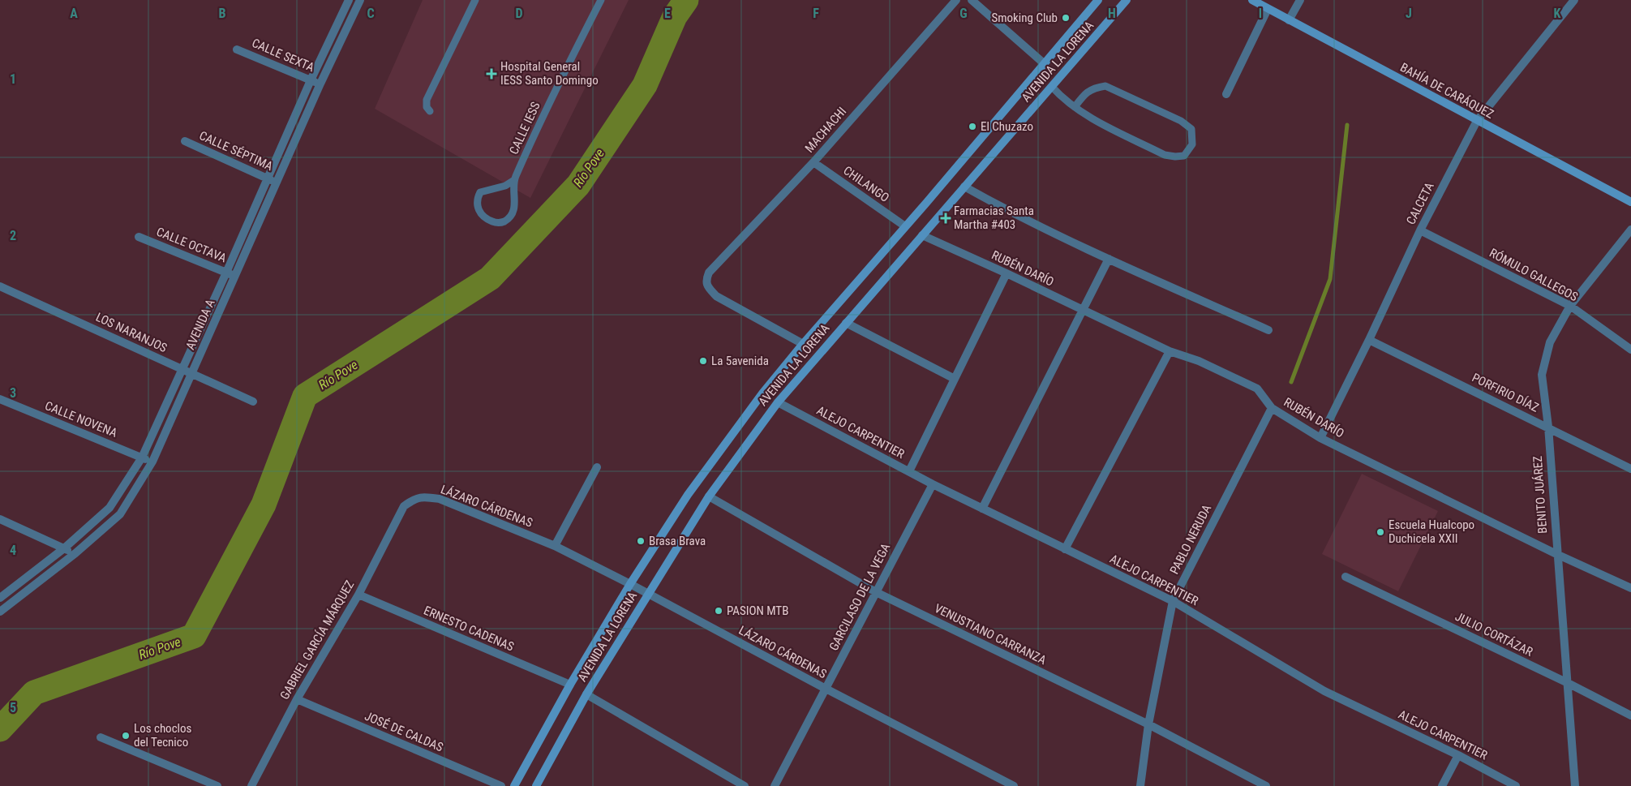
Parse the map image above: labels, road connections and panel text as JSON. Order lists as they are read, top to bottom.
{
  "streets": {
    "main road": ["AVENIDA LA LORENA", "BAHÍA DE CARÁQUEZ"],
    "street": [
      "CALLE SEXTA",
      "MACHACHI",
      "CALLE SÉPTIMA",
      "CHILANGO",
      "CALCETA",
      "CALLE OCTAVA",
      "RUBÉN DARÍO",
      "RÓMULO GALLEGOS",
      "AVENIDA A",
      "LOS NARANJOS",
      "PORFIRIO DÍAZ",
      "CALLE NOVENA",
      "ALEJO CARPENTIER",
      "BENITO JUÁREZ",
      "LÁZARO CÁRDENAS",
      "PABLO NERUDA",
      "GARCILASO DE LA VEGA",
      "ERNESTO CADENAS",
      "VENUSTIANO CARRANZA",
      "JULIO CORTÁZAR",
      "GABRIEL GARCÍA MÁRQUEZ",
      "JOSÉ DE CALDAS"
    ],
    "lane": ["CALLE IESS"]
  },
  "crossings": [
    ["CALLE SEXTA", "AVENIDA A"],
    ["AVENIDA LA LORENA", "MACHACHI"],
    ["AVENIDA LA LORENA", "CHILANGO"],
    ["AVENIDA LA LORENA", "RUBÉN DARÍO"],
    ["AVENIDA LA LORENA", "ALEJO CARPENTIER"],
    ["AVENIDA LA LORENA", "LÁZARO CÁRDENAS"],
    ["AVENIDA LA LORENA", "ERNESTO CADENAS"],
    ["AVENIDA LA LORENA", "VENUSTIANO CARRANZA"],
    ["BAHÍA DE CARÁQUEZ", "CALCETA"],
    ["MACHACHI", "CHILANGO"],
    ["CALLE SÉPTIMA", "AVENIDA A"],
    ["CALCETA", "RUBÉN DARÍO"],
    ["CALCETA", "RÓMULO GALLEGOS"],
    ["CALCETA", "PORFIRIO DÍAZ"],
    ["CALLE OCTAVA", "AVENIDA A"],
    ["RUBÉN DARÍO", "BENITO JUÁREZ"],
    ["RUBÉN DARÍO", "PABLO NERUDA"],
    ["RÓMULO GALLEGOS", "BENITO JUÁREZ"],
    ["AVENIDA A", "LOS NARANJOS"],
    ["AVENIDA A", "CALLE NOVENA"],
    ["PORFIRIO DÍAZ", "BENITO JUÁREZ"],
    ["ALEJO CARPENTIER", "PABLO NERUDA"],
    ["ALEJO CARPENTIER", "GARCILASO DE LA VEGA"],
    ["BENITO JUÁREZ", "JULIO CORTÁZAR"],
    ["LÁZARO CÁRDENAS", "GARCILASO DE LA VEGA"],
    ["LÁZARO CÁRDENAS", "GABRIEL GARCÍA MÁRQUEZ"],
    ["PABLO NERUDA", "VENUSTIANO CARRANZA"],
    ["GARCILASO DE LA VEGA", "VENUSTIANO CARRANZA"],
    ["ERNESTO CADENAS", "GABRIEL GARCÍA MÁRQUEZ"],
    ["GABRIEL GARCÍA MÁRQUEZ", "JOSÉ DE CALDAS"]
  ],
  "water": ["Río Pove"],
  "places": {
    "other": [
      "Smoking Club",
      "El Chuzazo",
      "La 5avenida",
      "Escuela Hualcopo Duchicela XXII",
      "Brasa Brava",
      "PASION MTB",
      "Los choclos del Tecnico"
    ],
    "health": ["Hospital General IESS Santo Domingo", "Farmacias Santa Martha #403"]
  },
  "grid": {
    "columns": [
      "A",
      "B",
      "C",
      "D",
      "E",
      "F",
      "G",
      "H",
      "I",
      "J",
      "K"
    ],
    "rows": [
      "1",
      "2",
      "3",
      "4",
      "5"
    ]
  }
}
